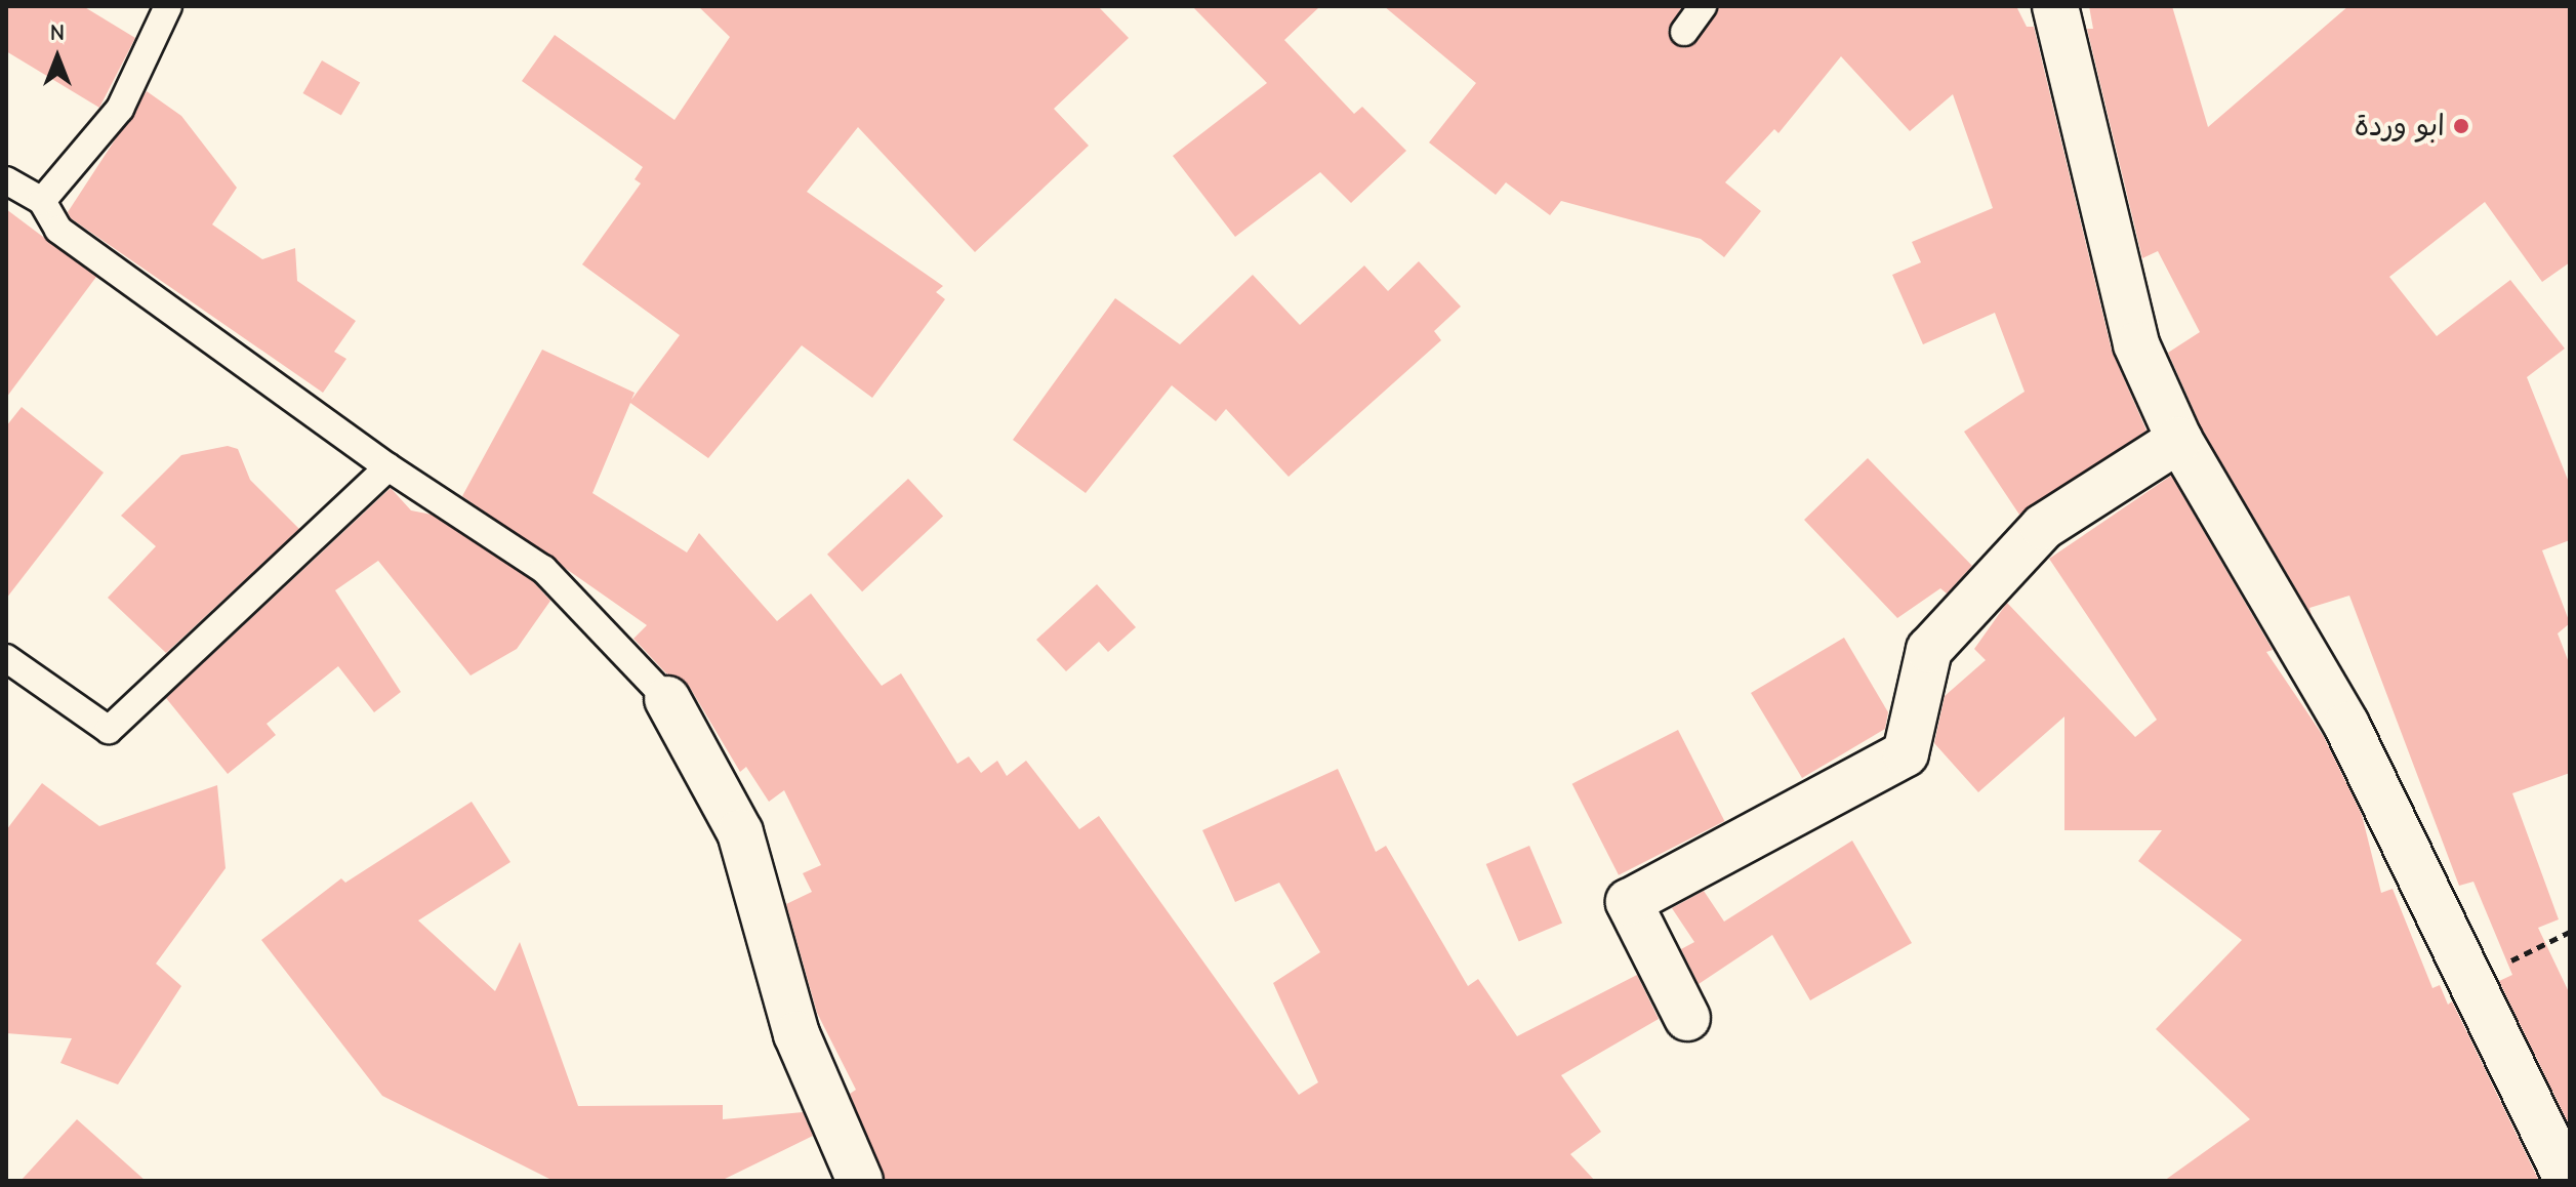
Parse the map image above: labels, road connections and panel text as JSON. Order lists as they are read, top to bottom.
{
  "places": ["ابو وردة"],
  "north": "top"
}
